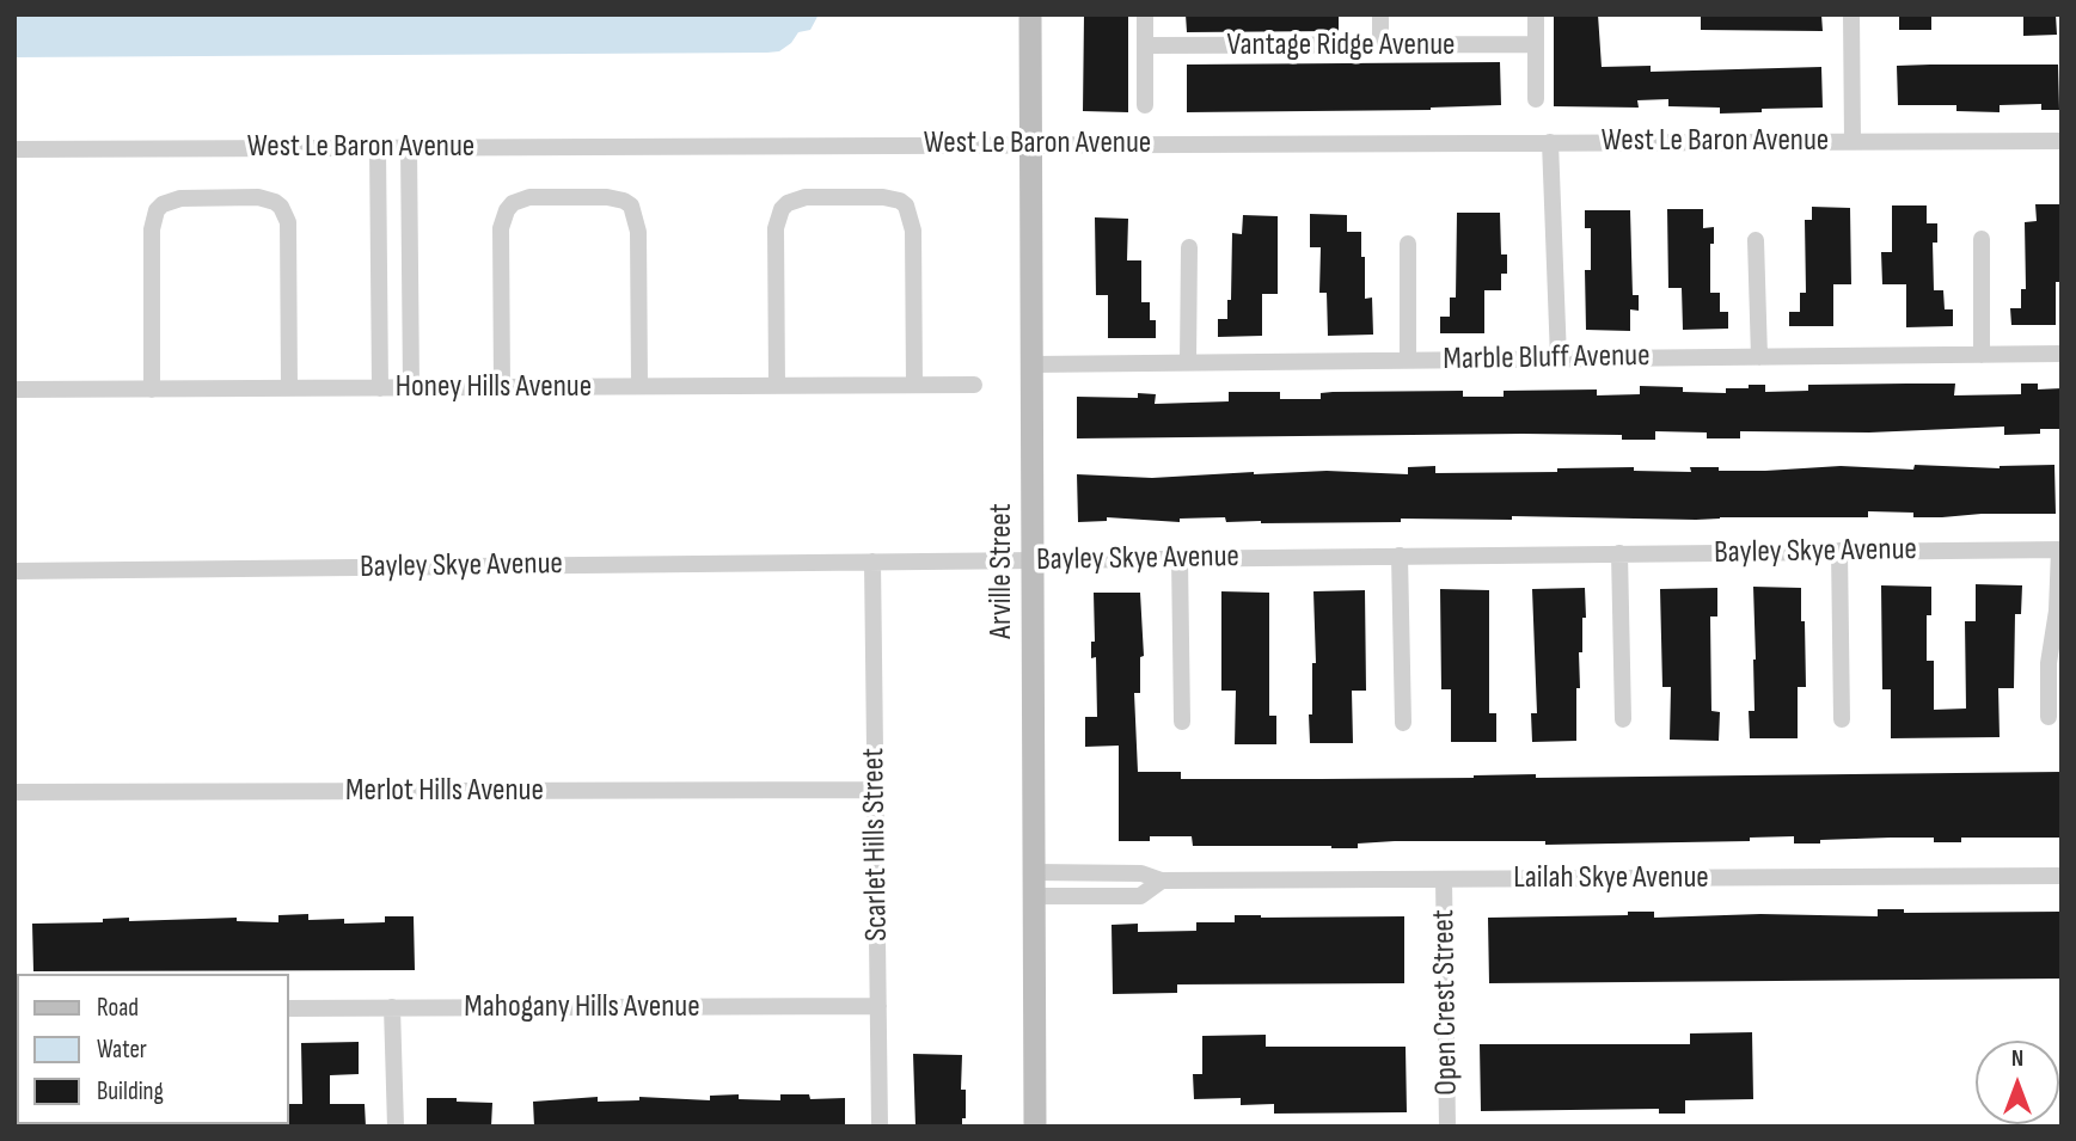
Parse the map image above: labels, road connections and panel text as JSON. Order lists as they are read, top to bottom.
{
  "streets": {
    "street": [
      "Vantage Ridge Avenue",
      "West Le Baron Avenue",
      "Marble Bluff Avenue",
      "Honey Hills Avenue",
      "Bayley Skye Avenue",
      "Arville Street",
      "Merlot Hills Avenue",
      "Scarlet Hills Street",
      "Lailah Skye Avenue",
      "Open Crest Street",
      "Mahogany Hills Avenue"
    ]
  },
  "crossings": [
    ["West Le Baron Avenue", "Arville Street"],
    ["Marble Bluff Avenue", "Arville Street"],
    ["Bayley Skye Avenue", "Arville Street"],
    ["Bayley Skye Avenue", "Scarlet Hills Street"],
    ["Arville Street", "Lailah Skye Avenue"],
    ["Merlot Hills Avenue", "Scarlet Hills Street"],
    ["Scarlet Hills Street", "Mahogany Hills Avenue"],
    ["Lailah Skye Avenue", "Open Crest Street"]
  ],
  "legend": ["Road", "Water", "Building"],
  "north": "top"
}
